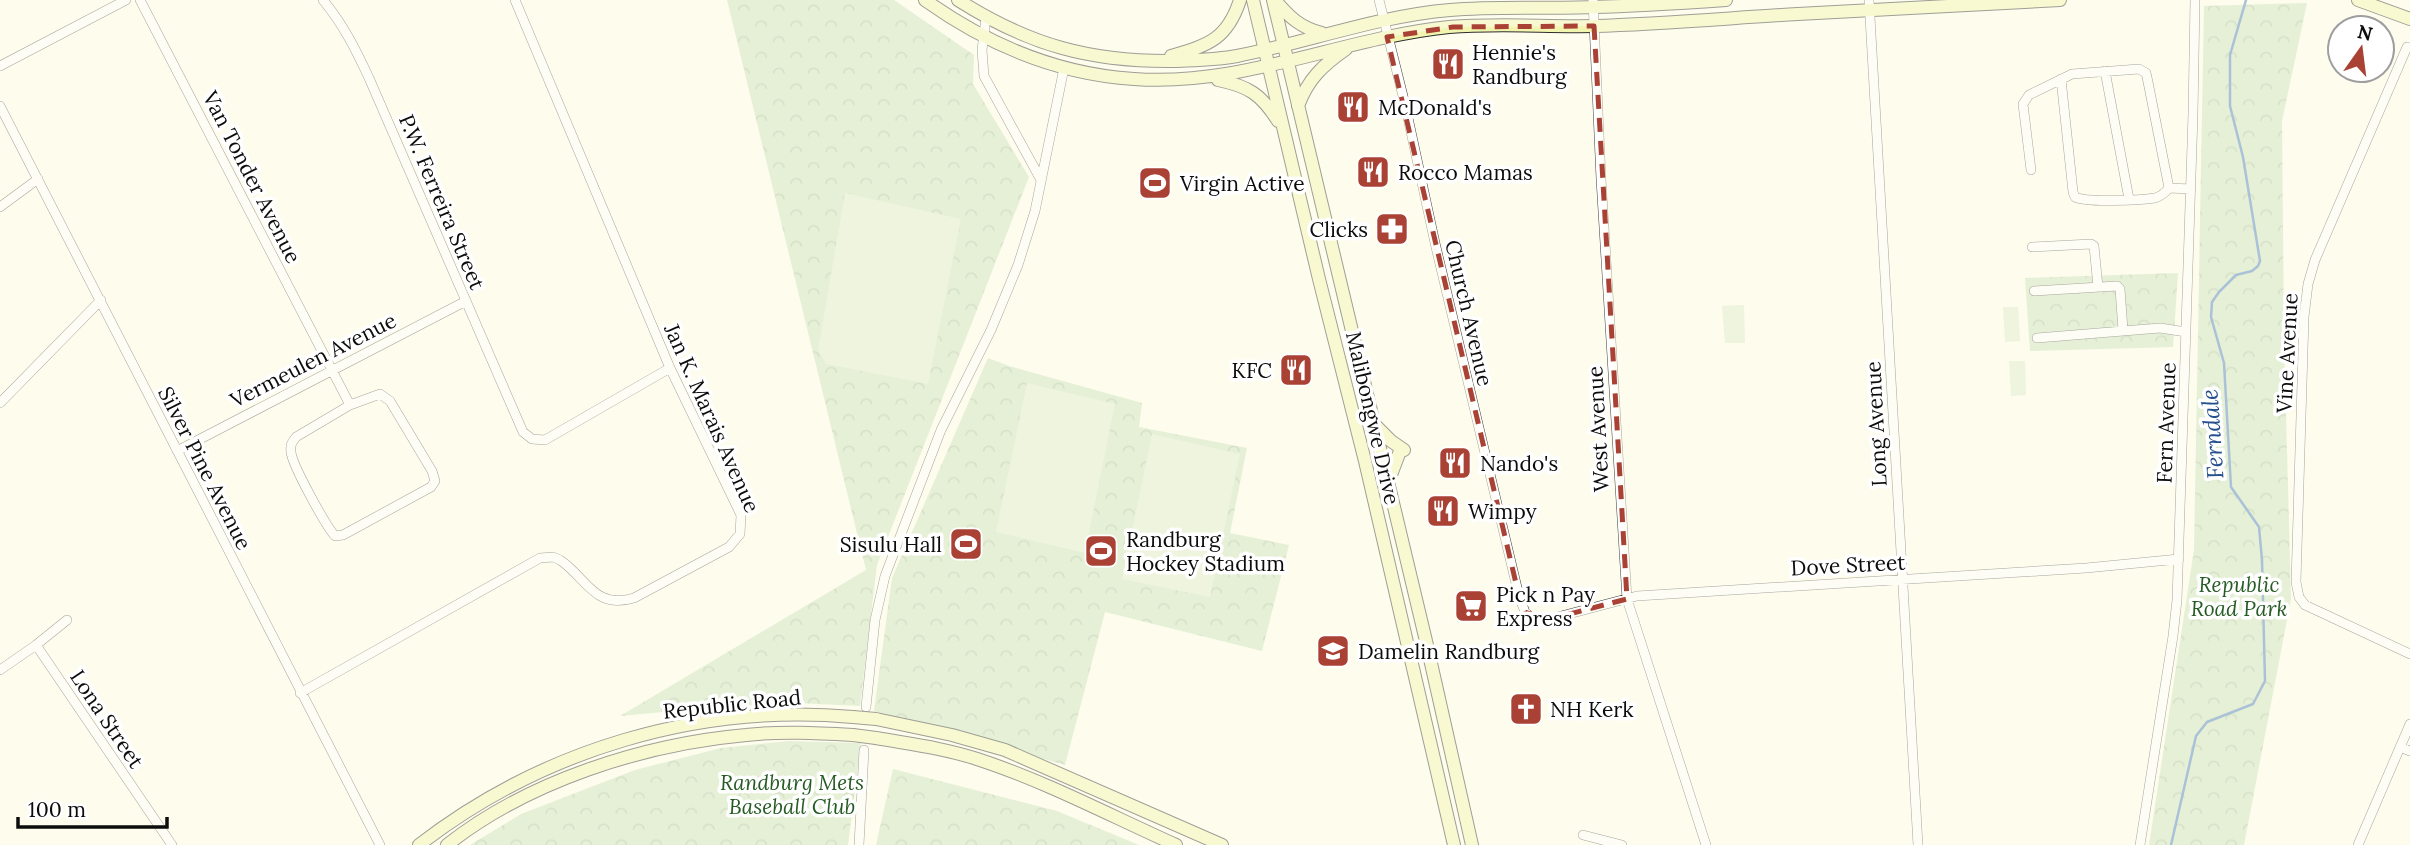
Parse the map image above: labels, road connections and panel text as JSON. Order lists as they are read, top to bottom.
{
  "streets": {
    "main road": ["Malibongwe Drive", "Republic Road"],
    "street": [
      "Van Tonder Avenue",
      "P.W. Ferreira Street",
      "Church Avenue",
      "Vine Avenue",
      "Vermeulen Avenue",
      "Jan K. Marais Avenue",
      "Fern Avenue",
      "Long Avenue",
      "West Avenue",
      "Silver Pine Avenue",
      "Dove Street",
      "Lona Street"
    ]
  },
  "crossings": [
    ["Van Tonder Avenue", "Vermeulen Avenue"],
    ["P.W. Ferreira Street", "Vermeulen Avenue"],
    ["P.W. Ferreira Street", "Jan K. Marais Avenue"],
    ["Church Avenue", "Dove Street"],
    ["Vermeulen Avenue", "Silver Pine Avenue"],
    ["Jan K. Marais Avenue", "Silver Pine Avenue"],
    ["Fern Avenue", "Dove Street"],
    ["Long Avenue", "Dove Street"],
    ["West Avenue", "Dove Street"]
  ],
  "water": ["Ferndale"],
  "parks": ["Republic Road Park", "Randburg Mets Baseball Club"],
  "places": {
    "restaurant": [
      "Hennie's Randburg",
      "McDonald's",
      "Rocco Mamas",
      "KFC",
      "Nando's",
      "Wimpy"
    ],
    "sports": ["Virgin Active", "Sisulu Hall", "Randburg Hockey Stadium"],
    "pharmacy": ["Clicks"],
    "supermarket": ["Pick n Pay Express"],
    "school or university": ["Damelin Randburg"],
    "church": ["NH Kerk"]
  },
  "scale_bar": "100 m",
  "north": "top"
}
